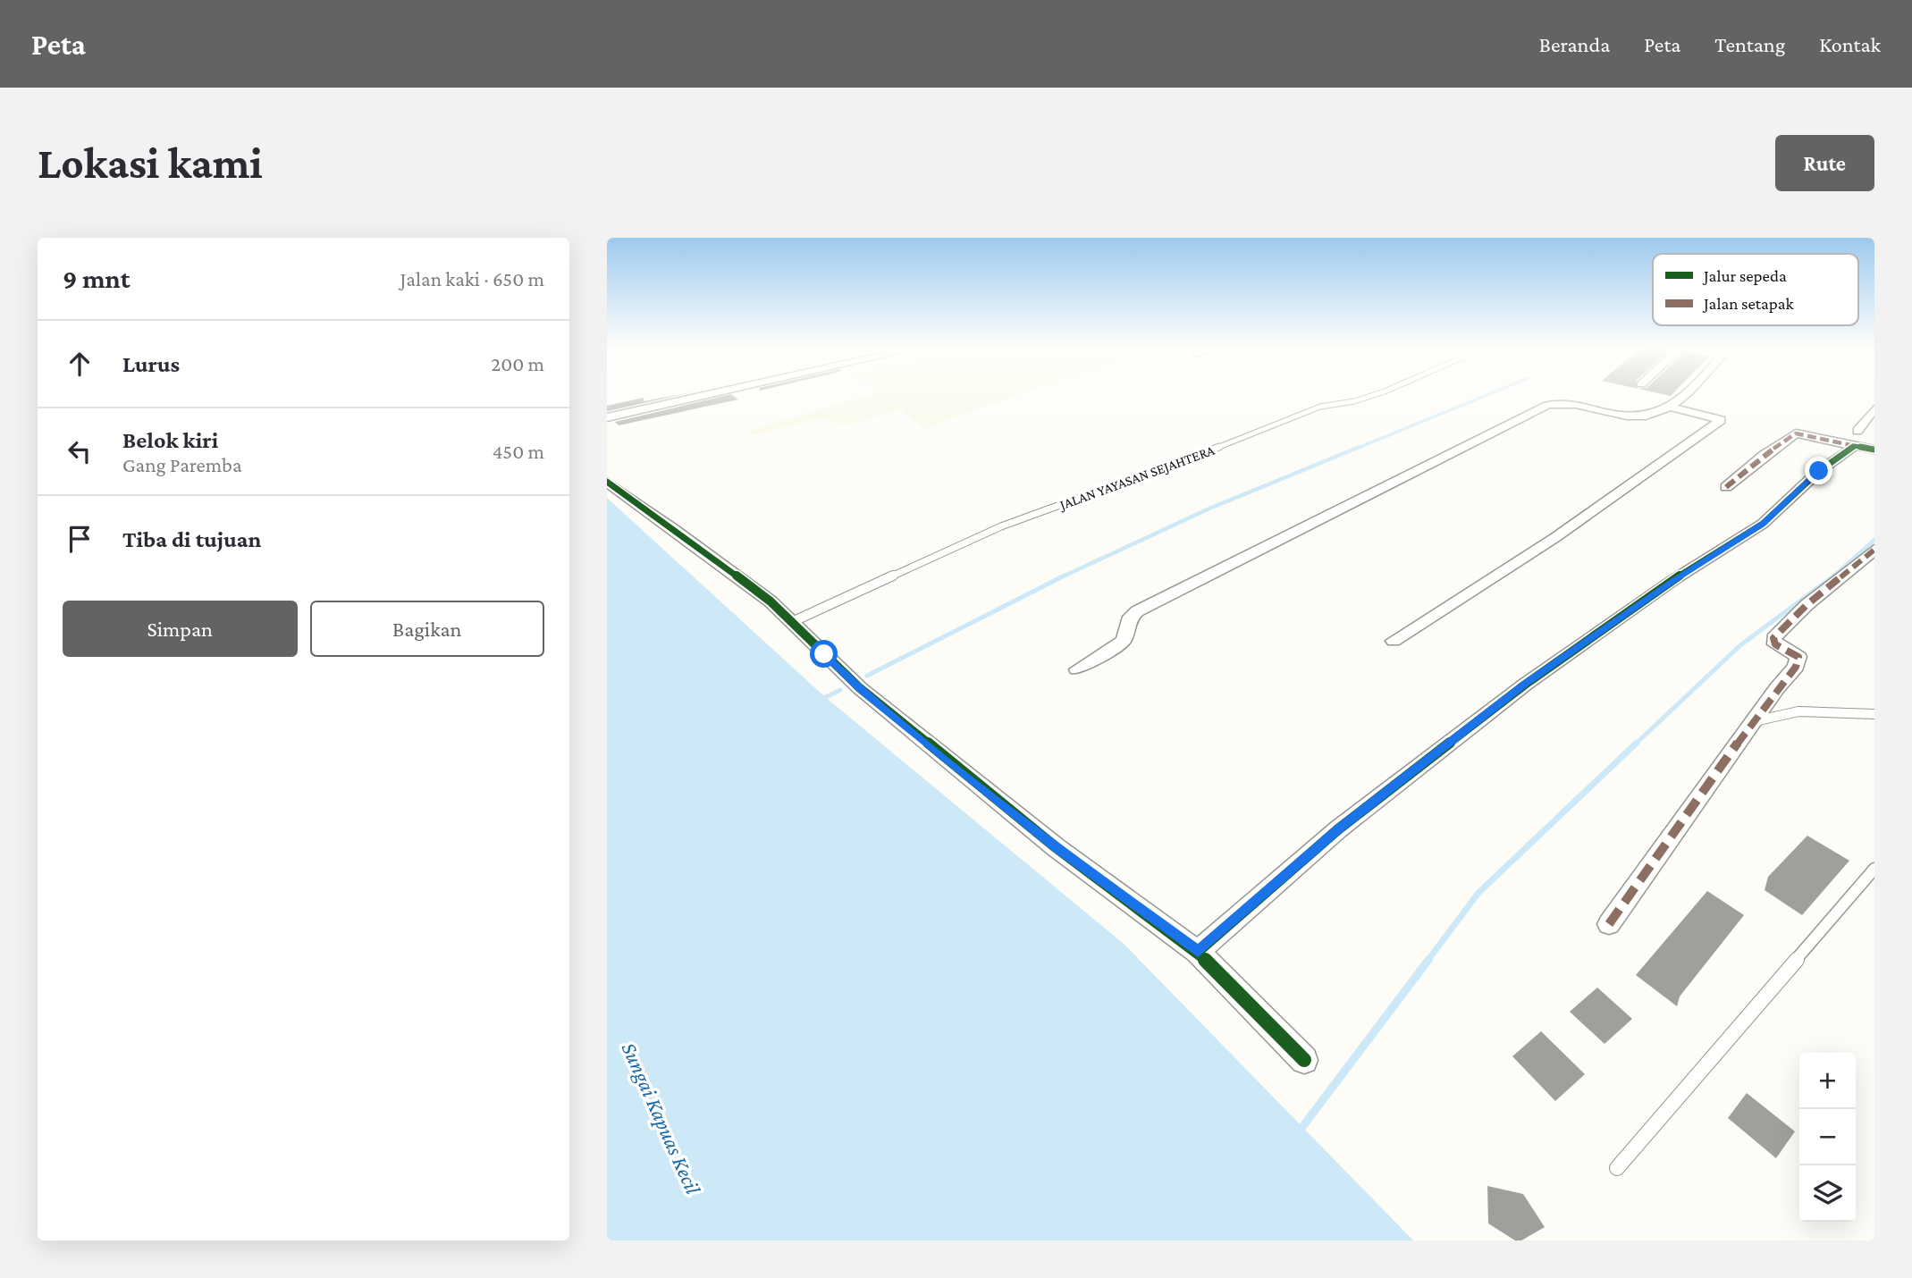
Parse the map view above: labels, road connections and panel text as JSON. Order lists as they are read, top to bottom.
{
  "streets": {
    "lane": ["JALAN YAYASAN SEJAHTERA"]
  },
  "water": ["Sungai Kapuas Kecil"],
  "legend": ["Jalur sepeda", "Jalan setapak"],
  "page": {
    "header": "Peta",
    "nav": [
      "Beranda",
      "Peta",
      "Tentang",
      "Kontak"
    ],
    "buttons": [
      "Rute",
      ["Simpan", "Bagikan"]
    ],
    "title": "Lokasi kami",
    "heading": ["9 mnt", "Jalan kaki · 650 m"],
    "list": [
      ["Lurus", "200 m"],
      ["Belok kiri", "Gang Paremba", "450 m"],
      "Tiba di tujuan"
    ],
    "map_buttons": ["+", "−"]
  }
}
